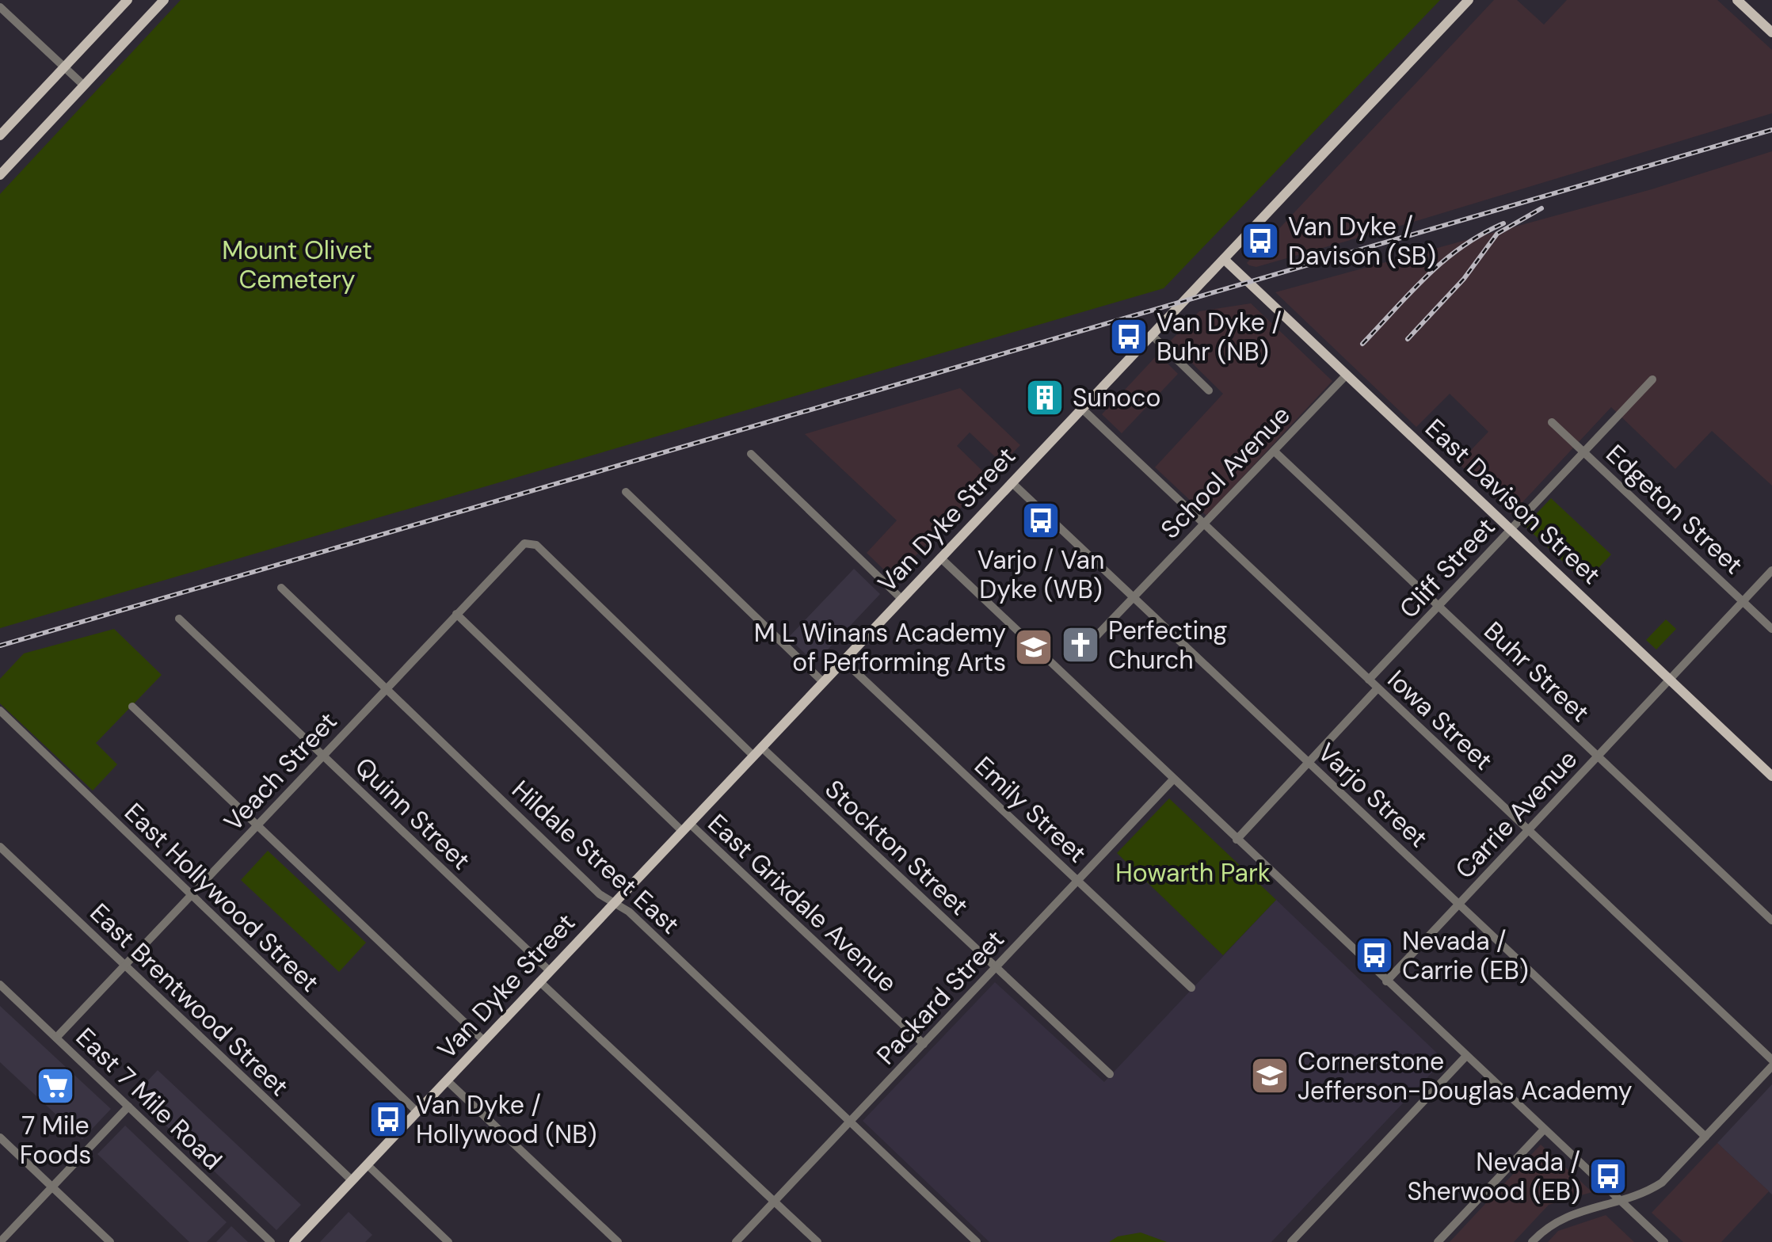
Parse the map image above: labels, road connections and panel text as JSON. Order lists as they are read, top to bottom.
{
  "streets": {
    "main road": ["East Davison Street", "Van Dyke Street"],
    "street": [
      "School Avenue",
      "Edgeton Street",
      "Cliff Street",
      "Buhr Street",
      "Iowa Street",
      "Veach Street",
      "Varjo Street",
      "Emily Street",
      "Quinn Street",
      "Carrie Avenue",
      "Stockton Street",
      "Hildale Street East",
      "East Hollywood Street",
      "East Grixdale Avenue",
      "Packard Street",
      "East Brentwood Street",
      "East 7 Mile Road"
    ]
  },
  "crossings": [
    ["School Avenue", "East Davison Street"],
    ["School Avenue", "Buhr Street"],
    ["School Avenue", "Iowa Street"],
    ["School Avenue", "Varjo Street"],
    ["East Davison Street", "Van Dyke Street"],
    ["East Davison Street", "Cliff Street"],
    ["East Davison Street", "Carrie Avenue"],
    ["Edgeton Street", "Cliff Street"],
    ["Edgeton Street", "Carrie Avenue"],
    ["Van Dyke Street", "Iowa Street"],
    ["Van Dyke Street", "Varjo Street"],
    ["Van Dyke Street", "Emily Street"],
    ["Van Dyke Street", "Quinn Street"],
    ["Van Dyke Street", "Stockton Street"],
    ["Van Dyke Street", "Hildale Street East"],
    ["Van Dyke Street", "East Hollywood Street"],
    ["Van Dyke Street", "East Grixdale Avenue"],
    ["Van Dyke Street", "East Brentwood Street"],
    ["Cliff Street", "Buhr Street"],
    ["Cliff Street", "Iowa Street"],
    ["Buhr Street", "Carrie Avenue"],
    ["Iowa Street", "Carrie Avenue"],
    ["Veach Street", "Quinn Street"],
    ["Veach Street", "Stockton Street"],
    ["Veach Street", "Hildale Street East"],
    ["Veach Street", "East Hollywood Street"],
    ["Veach Street", "East Grixdale Avenue"],
    ["Veach Street", "East Brentwood Street"],
    ["Veach Street", "East 7 Mile Road"],
    ["Varjo Street", "Carrie Avenue"],
    ["Emily Street", "Packard Street"],
    ["Stockton Street", "Packard Street"],
    ["Hildale Street East", "Packard Street"],
    ["East Grixdale Avenue", "Packard Street"]
  ],
  "parks": ["Mount Olivet Cemetery", "Howarth Park"],
  "places": {
    "bus stop": [
      "Van Dyke / Davison (SB)",
      "Van Dyke / Buhr (NB)",
      "Varjo / Van Dyke (WB)",
      "Nevada / Carrie (EB)",
      "Van Dyke / Hollywood (NB)",
      "Nevada / Sherwood (EB)"
    ],
    "building": ["Sunoco"],
    "church": ["Perfecting Church"],
    "school or university": ["M L Winans Academy of Performing Arts", "Cornerstone Jefferson-Douglas Academy"],
    "supermarket": ["7 Mile Foods"]
  }
}
